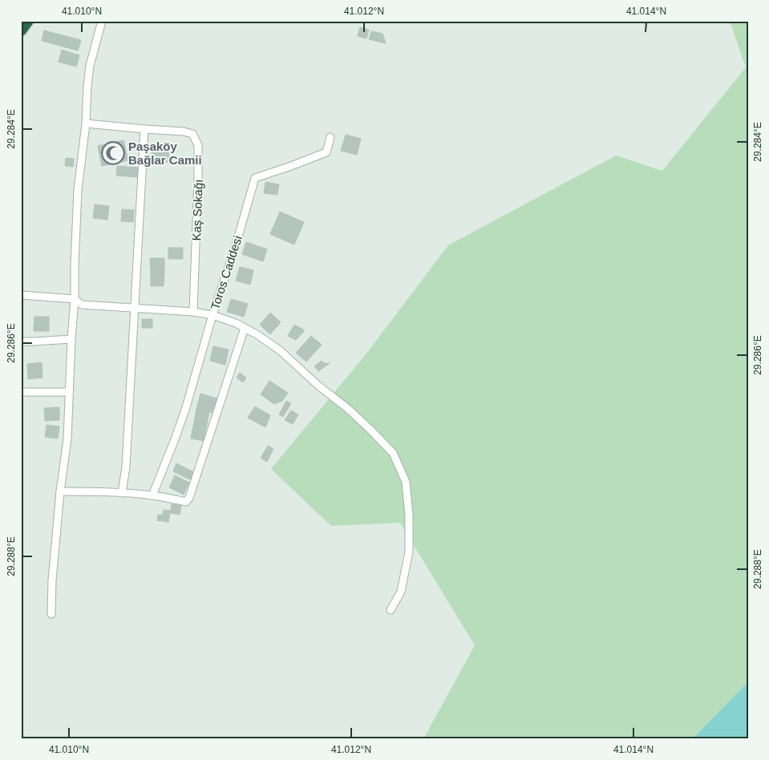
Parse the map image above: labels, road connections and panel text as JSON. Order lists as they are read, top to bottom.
{
  "streets": {
    "street": ["Kaş Sokağı", "Toros Caddesi"]
  },
  "crossings": [
    ["Kaş Sokağı", "Toros Caddesi"]
  ],
  "places": {
    "mosque": ["Paşaköy Bağlar Camii"]
  },
  "coordinates": [
    "41.010°N",
    "41.012°N",
    "41.014°N",
    "29.284°E",
    "29.286°E",
    "29.288°E"
  ]
}
